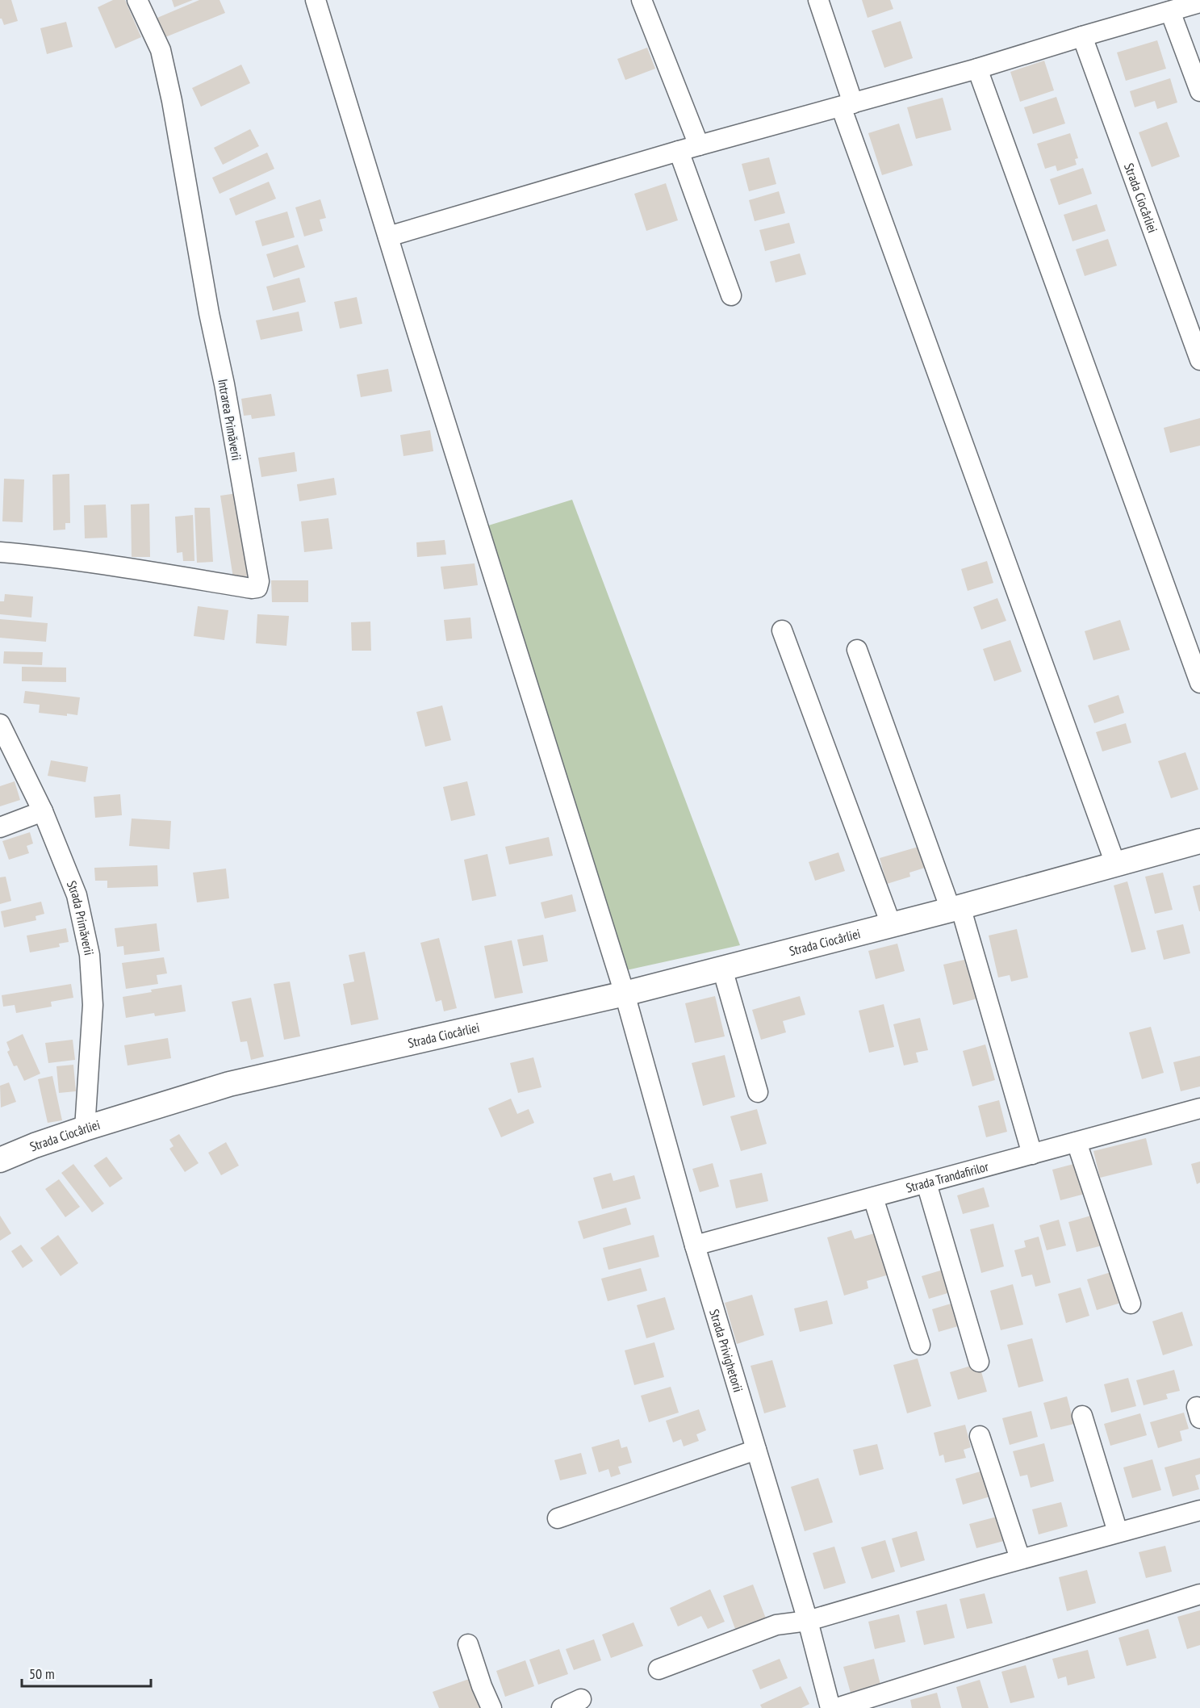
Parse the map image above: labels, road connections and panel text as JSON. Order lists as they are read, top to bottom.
{
  "streets": {
    "street": [
      "Strada Ciocârliei",
      "Intrarea Primăverii",
      "Strada Primăverii",
      "Strada Trandafirilor",
      "Strada Privighetorii"
    ]
  },
  "crossings": [
    ["Strada Ciocârliei", "Strada Primăverii"],
    ["Strada Ciocârliei", "Strada Privighetorii"],
    ["Strada Trandafirilor", "Strada Privighetorii"]
  ],
  "scale_bar": "50 m"
}
